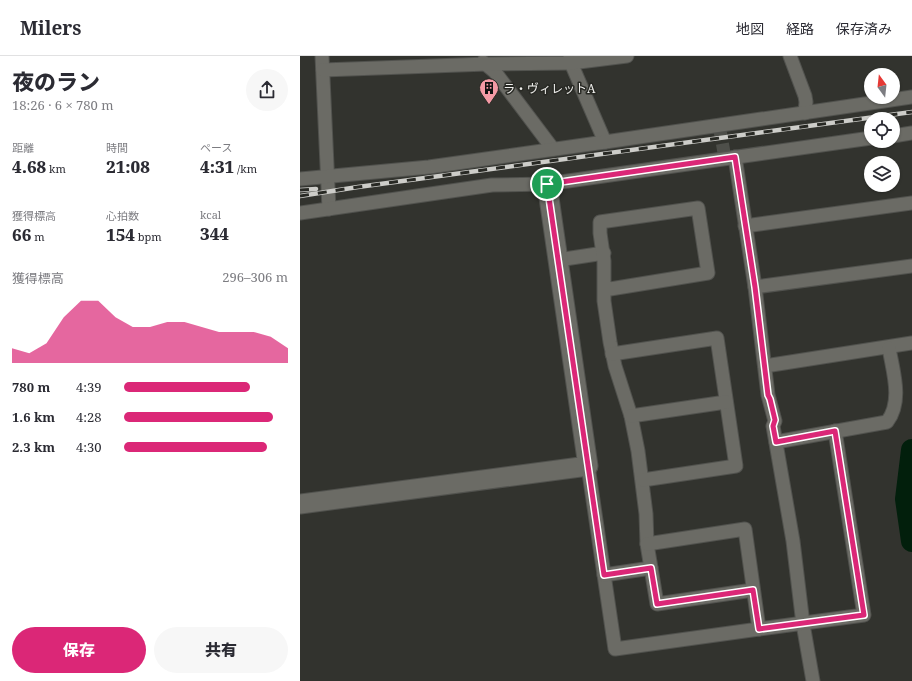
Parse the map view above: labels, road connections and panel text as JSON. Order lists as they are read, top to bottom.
{
  "places": {
    "building": ["ラ・ヴィレットA"]
  },
  "north": "top",
  "page": {
    "header": "Milers",
    "nav": ["地図", "経路", "保存済み"],
    "heading": ["夜のラン", "18:26 · 6 × 780 m"],
    "stats": [
      ["距離", "4.68 km"],
      ["時間", "21:08"],
      ["ペース", "4:31 /km"],
      ["獲得標高", "66 m"],
      ["心拍数", "154 bpm"],
      ["kcal", "344"]
    ],
    "chart": ["獲得標高", "296–306 m"],
    "list": [
      {
        "name": "780 m",
        "note": "4:39"
      },
      {
        "name": "1.6 km",
        "note": "4:28"
      },
      {
        "name": "2.3 km",
        "note": "4:30"
      }
    ],
    "buttons": ["保存", "共有"]
  }
}
